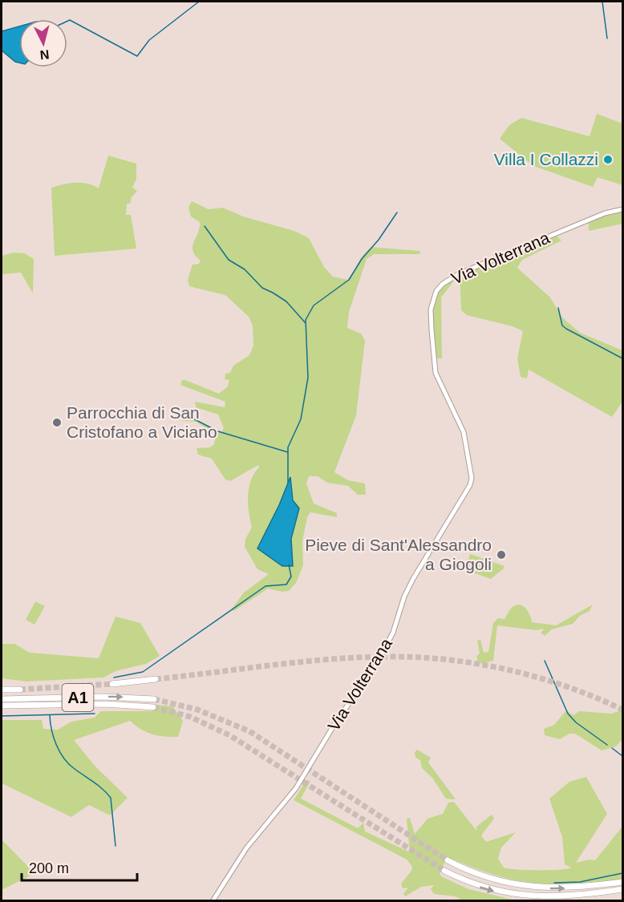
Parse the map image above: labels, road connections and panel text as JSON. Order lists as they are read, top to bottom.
{
  "streets": {
    "highway": ["A1"],
    "main road": ["Via Volterrana"]
  },
  "places": ["Villa I Collazzi", "Parrocchia di San Cristofano a Viciano", "Pieve di Sant'Alessandro a Giogoli"],
  "scale_bar": "200 m",
  "north": "bottom"
}
